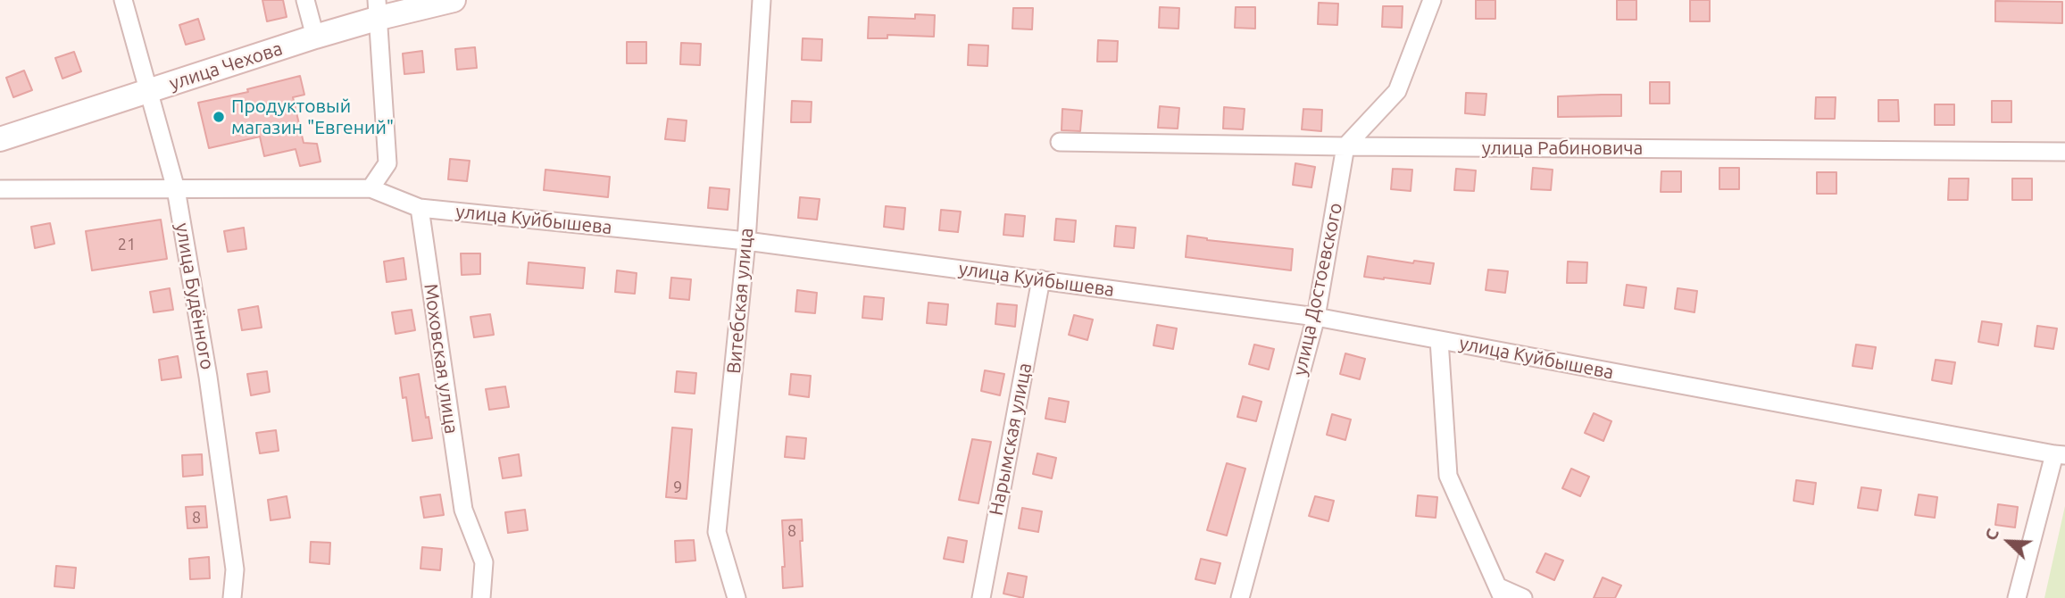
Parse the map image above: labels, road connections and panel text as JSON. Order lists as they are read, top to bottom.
{
  "streets": {
    "street": [
      "улица Чехова",
      "улица Рабиновича",
      "улица Куйбышева",
      "улица Достоевского",
      "улица Будённого",
      "Витебская улица",
      "Моховская улица",
      "Нарымская улица"
    ]
  },
  "crossings": [
    ["улица Чехова", "улица Будённого"],
    ["улица Рабиновича", "улица Достоевского"],
    ["улица Куйбышева", "улица Достоевского"],
    ["улица Куйбышева", "улица Будённого"],
    ["улица Куйбышева", "Витебская улица"],
    ["улица Куйбышева", "Моховская улица"],
    ["улица Куйбышева", "Нарымская улица"]
  ],
  "places": ["Продуктовый магазин \"Евгений\""],
  "house_numbers": [
    "21",
    "9",
    "8",
    "8"
  ],
  "north": "top left"
}
